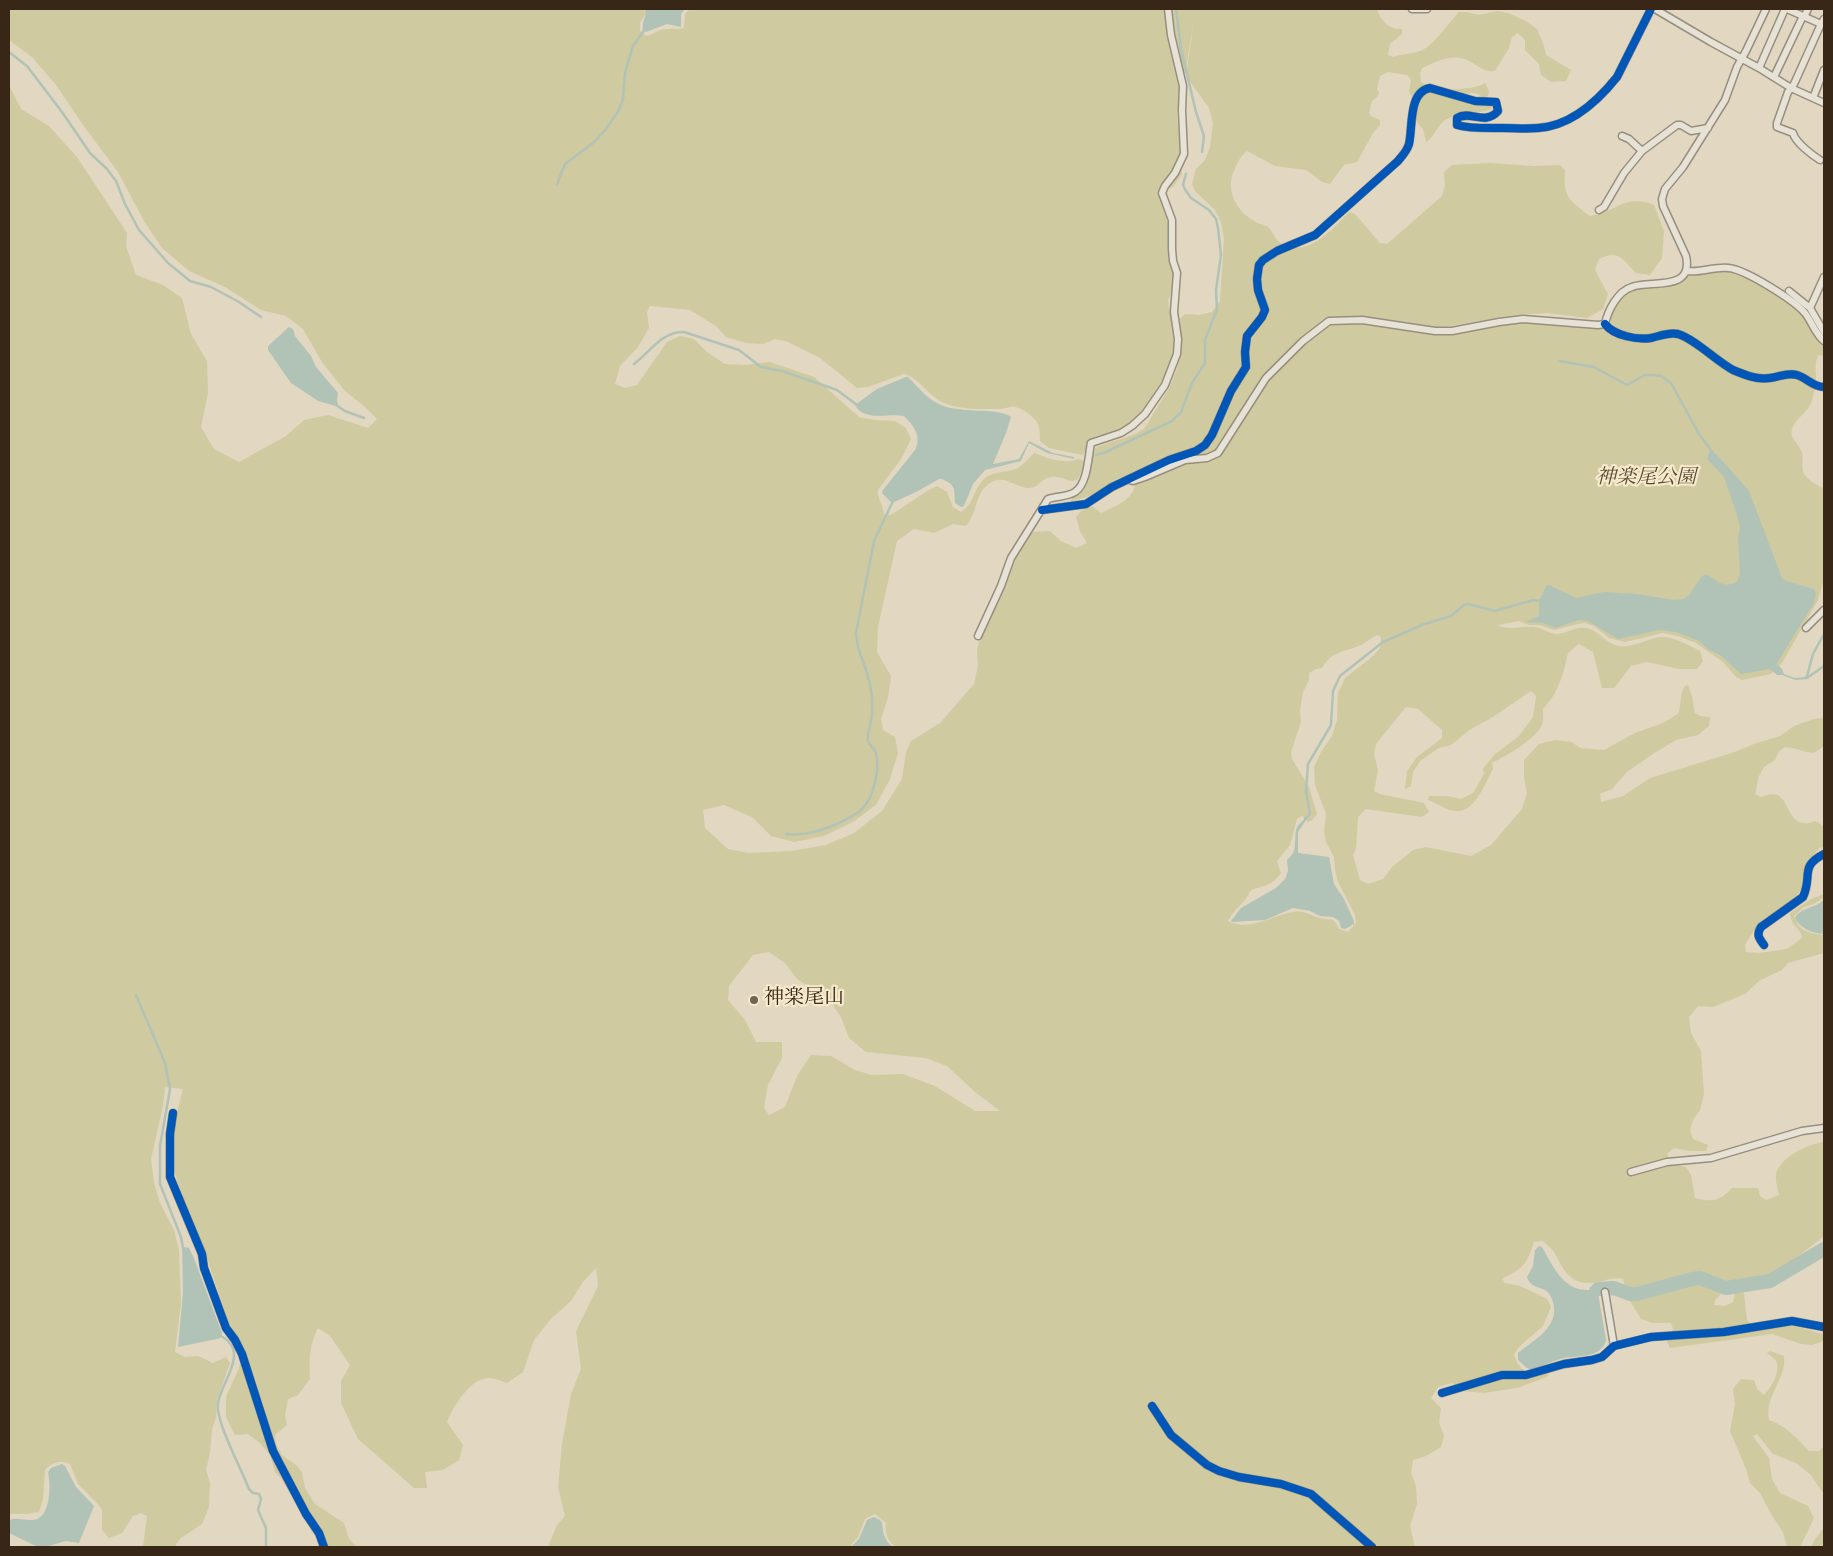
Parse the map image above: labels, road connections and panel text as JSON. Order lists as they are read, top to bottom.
{
  "parks": ["神楽尾公園"],
  "places": ["神楽尾山"]
}
